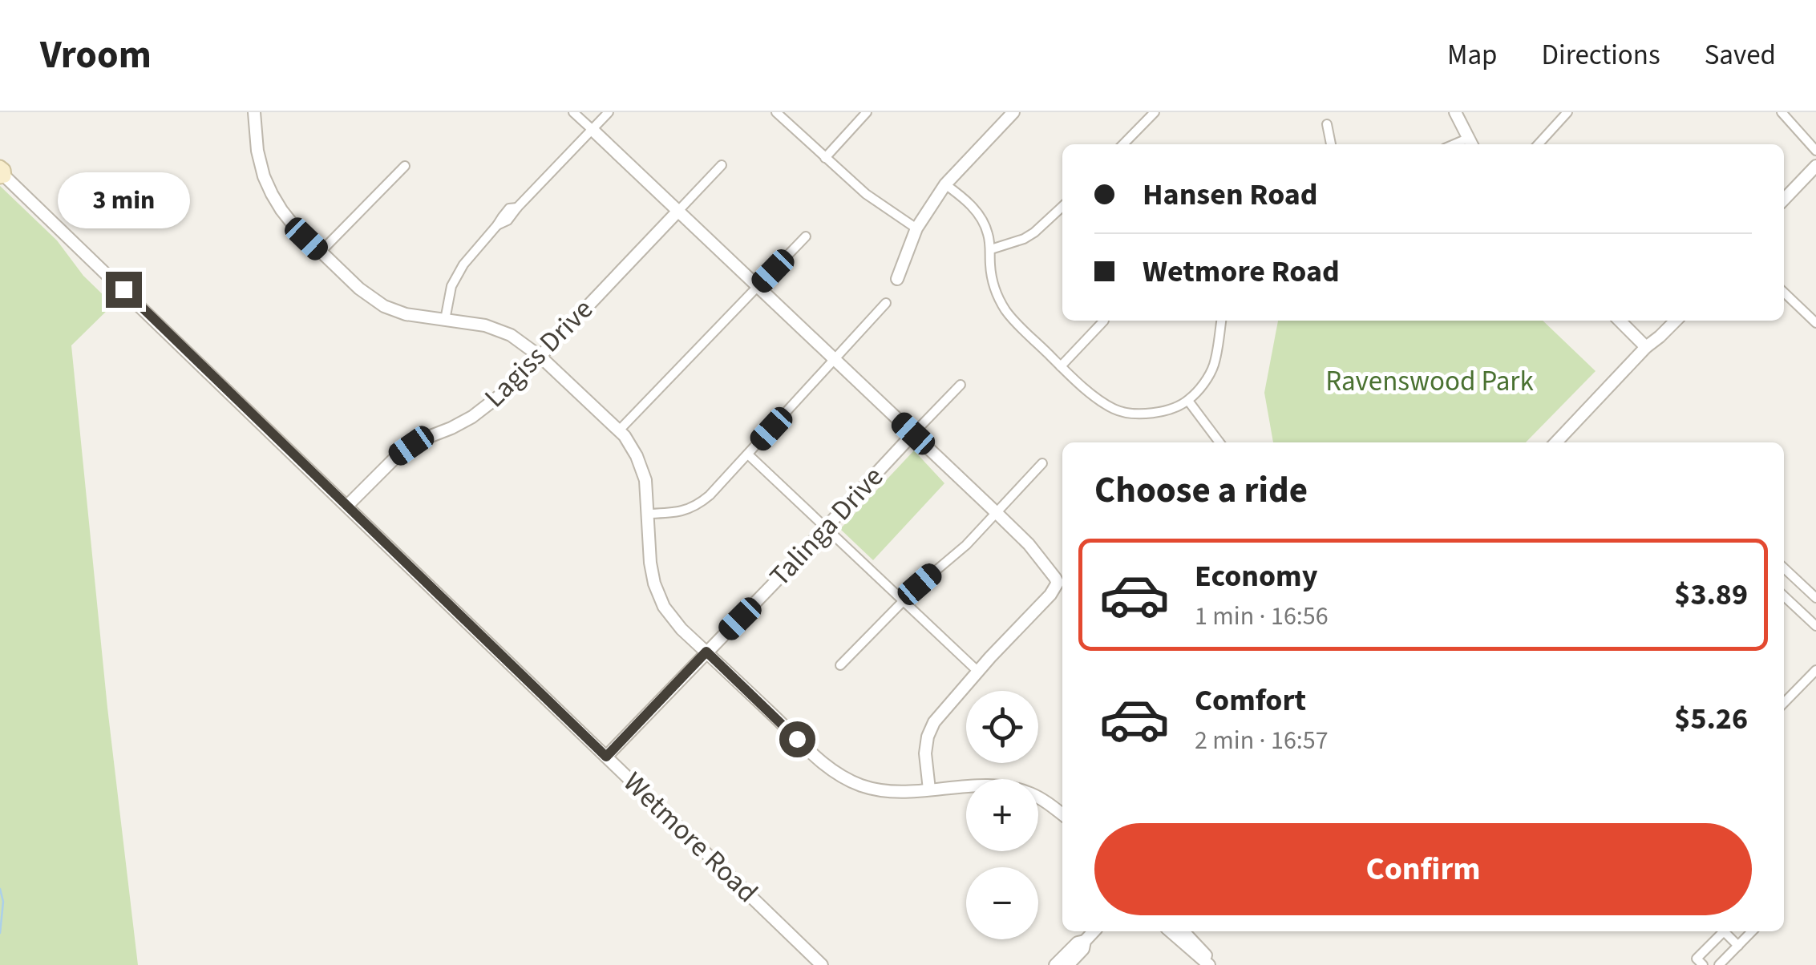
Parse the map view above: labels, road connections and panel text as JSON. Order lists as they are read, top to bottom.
{
  "streets": {
    "street": ["Lagiss Drive", "Talinga Drive", "Wetmore Road"]
  },
  "crossings": [
    ["Lagiss Drive", "Wetmore Road"],
    ["Talinga Drive", "Wetmore Road"]
  ],
  "parks": ["Ravenswood Park"],
  "page": {
    "header": "Vroom",
    "nav": ["Map", "Directions", "Saved"],
    "banner": ["Hansen Road", "Wetmore Road"],
    "bubble": "3 min",
    "heading": "Choose a ride",
    "list": [
      {
        "name": "Economy",
        "note": "1 min · 16:56",
        "value": "$3.89"
      },
      {
        "name": "Comfort",
        "note": "2 min · 16:57",
        "value": "$5.26"
      }
    ],
    "map_buttons": ["+", "−"],
    "buttons": "Confirm"
  }
}
